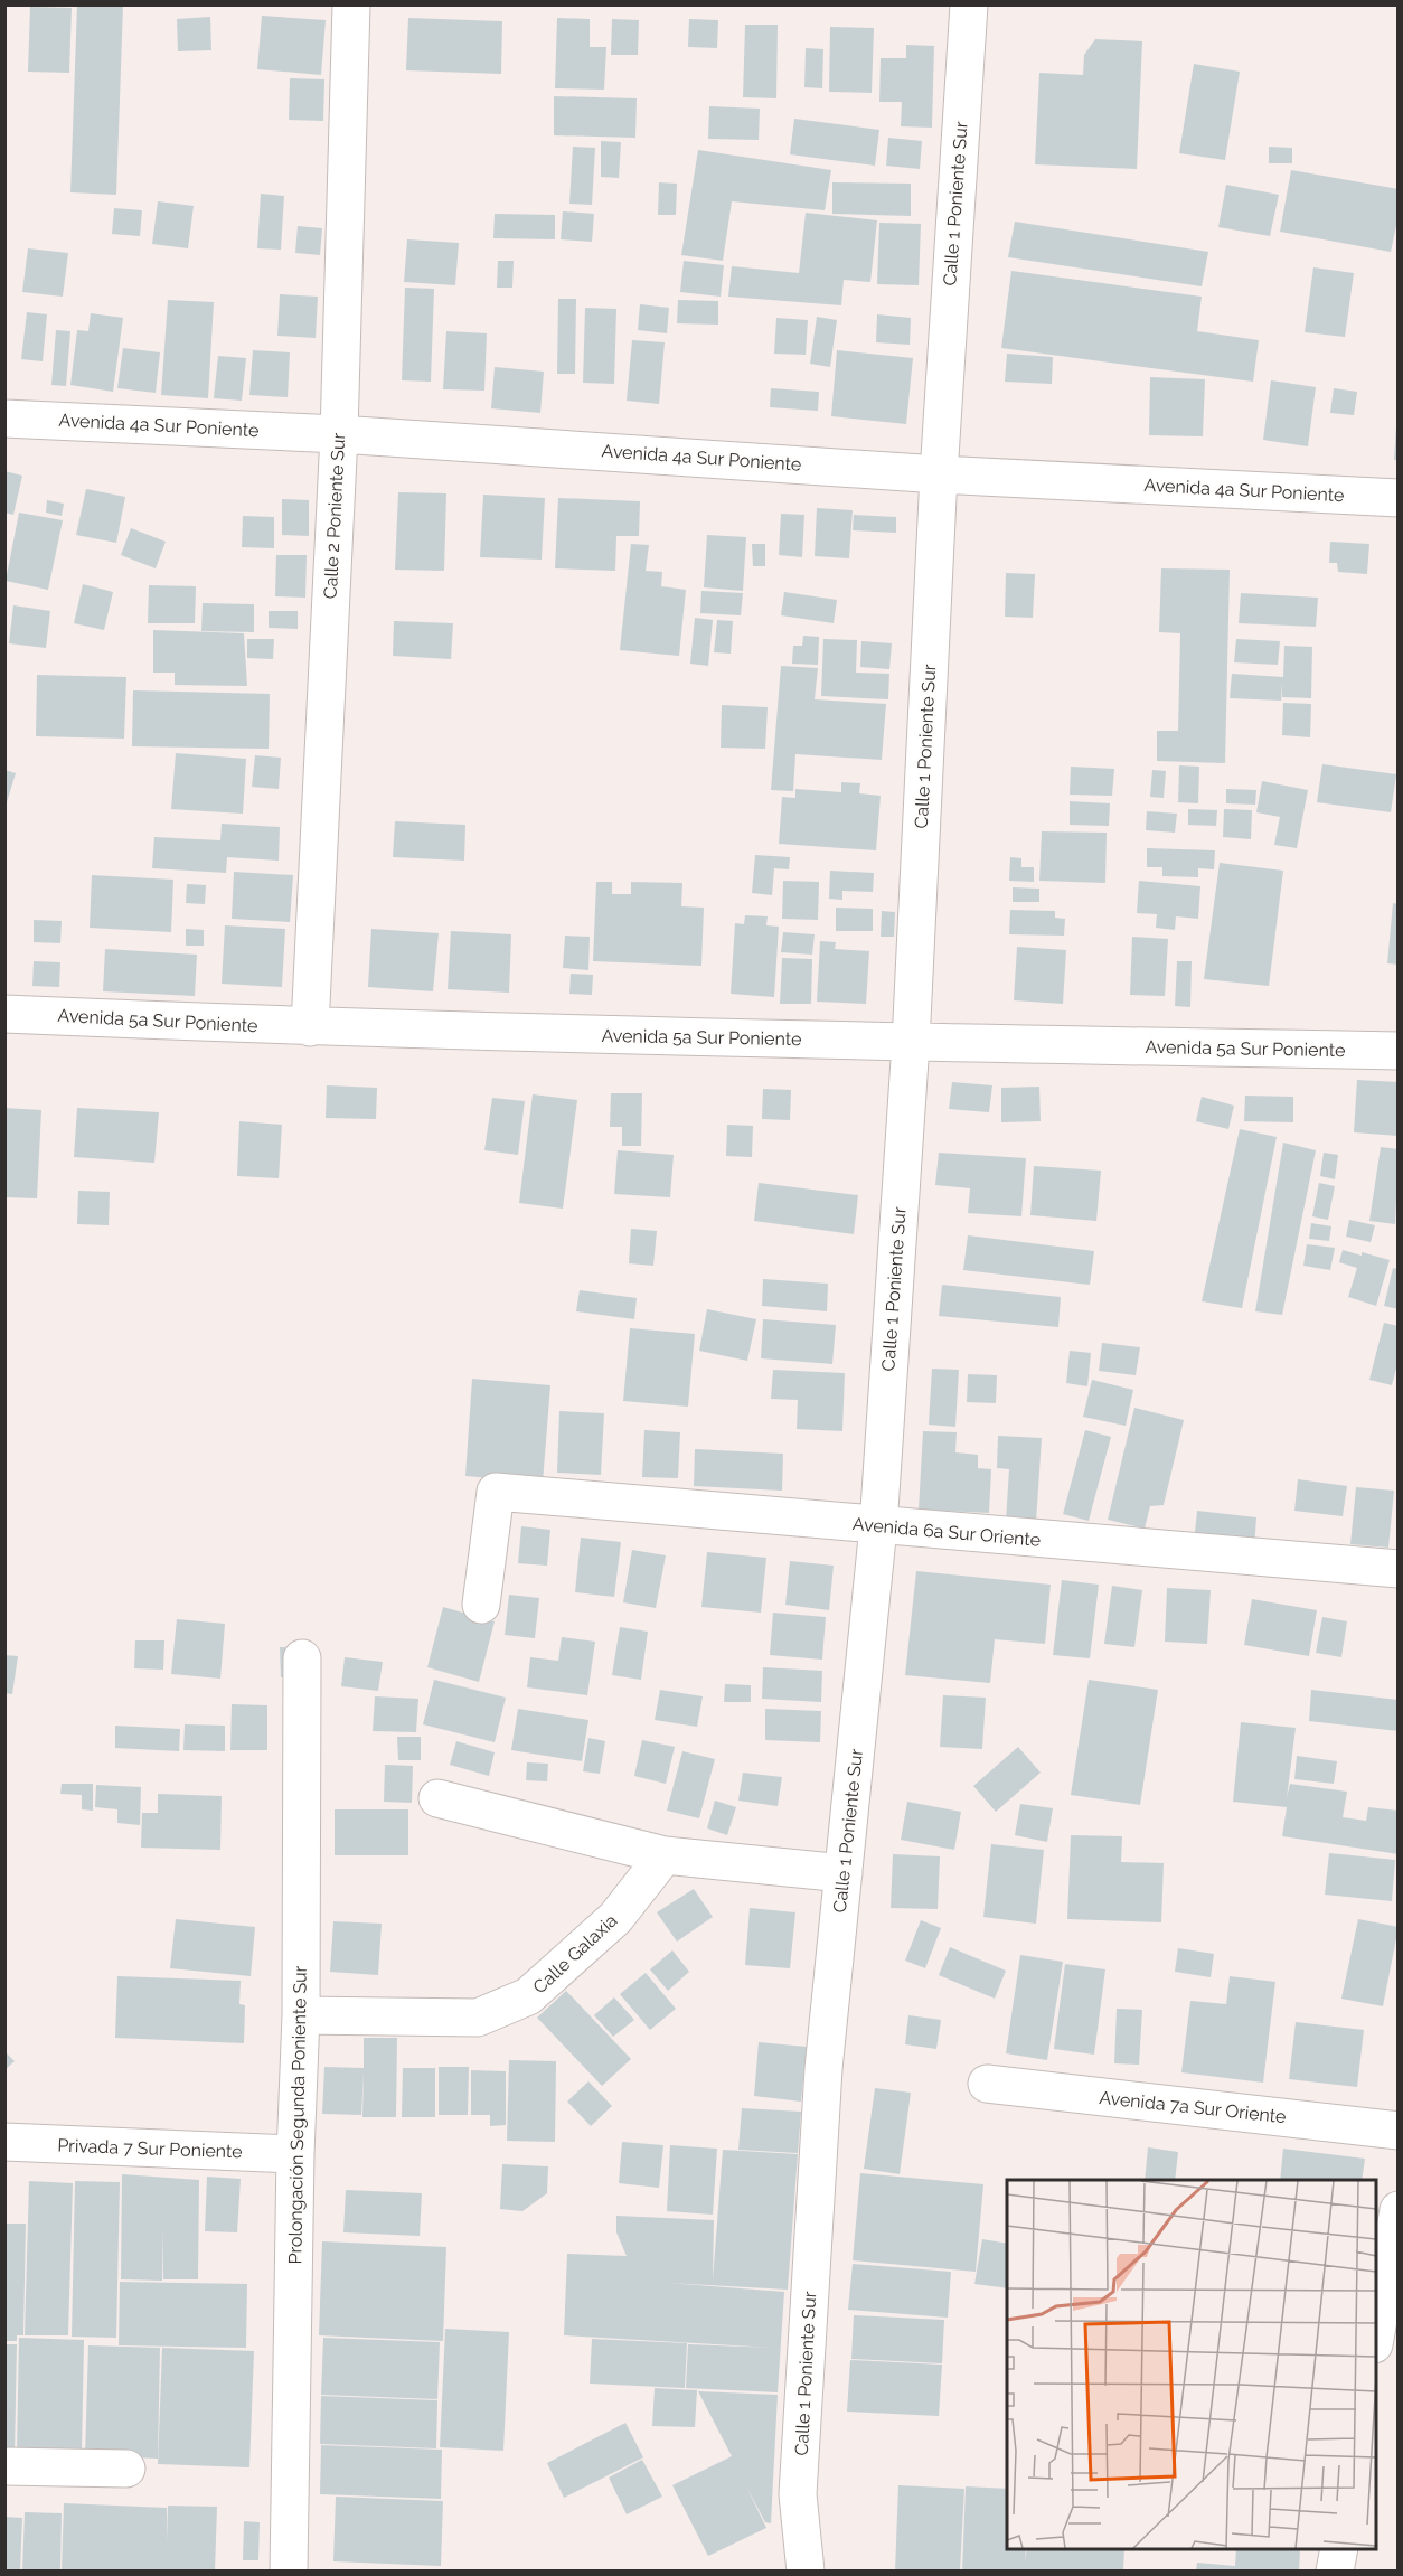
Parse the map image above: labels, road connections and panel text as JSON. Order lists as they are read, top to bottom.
{
  "streets": {
    "street": [
      "Calle 1 Poniente Sur",
      "Avenida 4a Sur Poniente",
      "Calle 2 Poniente Sur",
      "Avenida 5a Sur Poniente",
      "Avenida 6a Sur Oriente",
      "Calle Galaxia",
      "Avenida 7a Sur Oriente",
      "Prolongación Segunda Poniente Sur",
      "Privada 7 Sur Poniente"
    ]
  },
  "crossings": [
    ["Calle 1 Poniente Sur", "Avenida 4a Sur Poniente"],
    ["Calle 1 Poniente Sur", "Avenida 5a Sur Poniente"],
    ["Calle 1 Poniente Sur", "Avenida 6a Sur Oriente"],
    ["Avenida 4a Sur Poniente", "Calle 2 Poniente Sur"],
    ["Calle 2 Poniente Sur", "Avenida 5a Sur Poniente"],
    ["Calle Galaxia", "Prolongación Segunda Poniente Sur"],
    ["Prolongación Segunda Poniente Sur", "Privada 7 Sur Poniente"]
  ]
}
